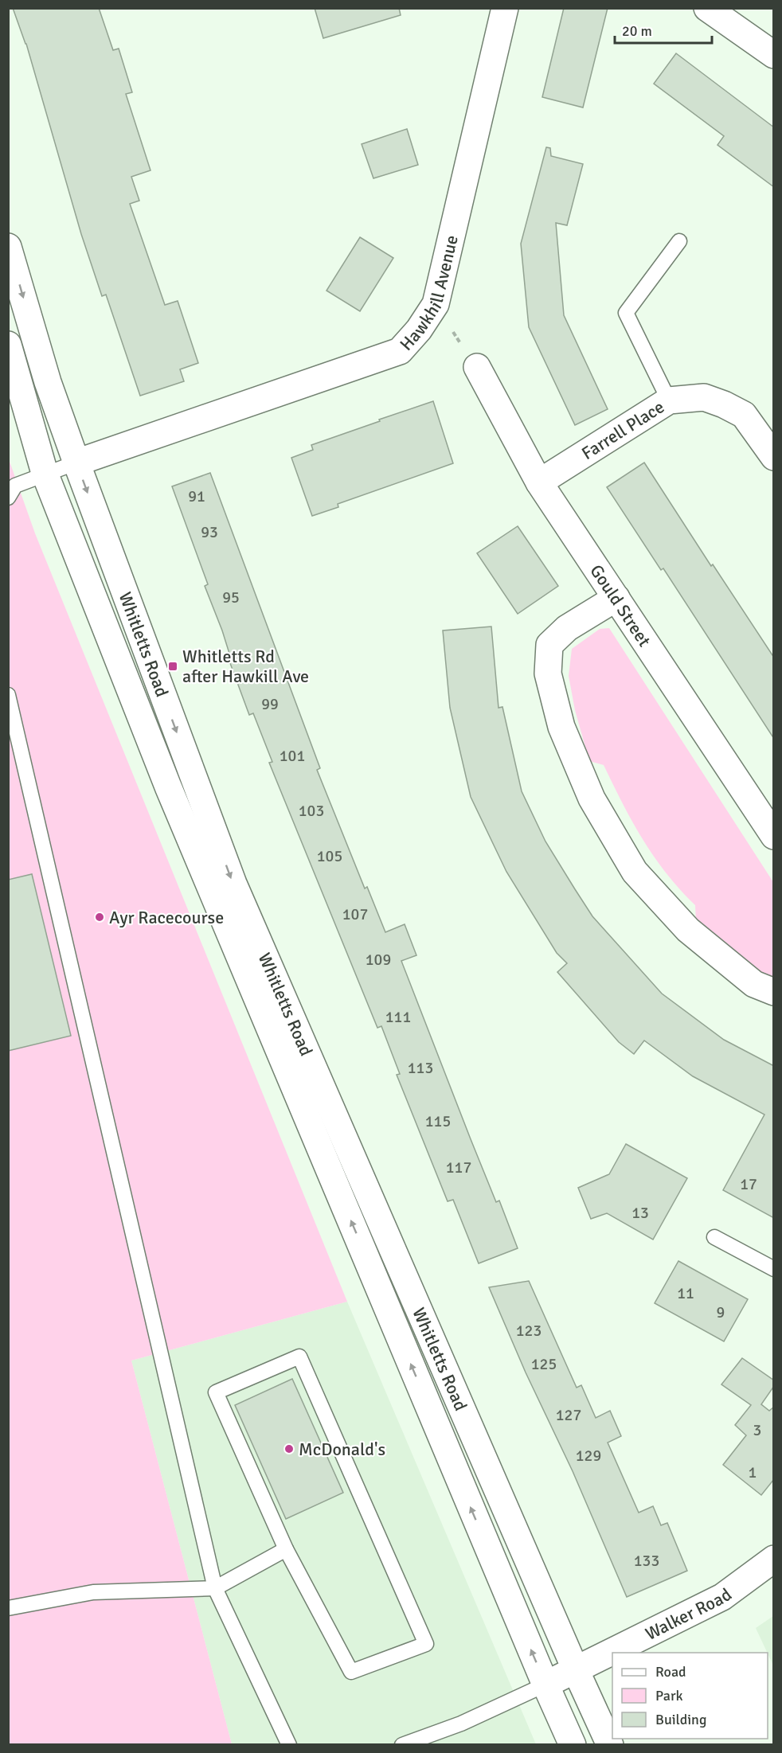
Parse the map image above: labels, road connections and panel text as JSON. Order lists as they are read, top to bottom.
{
  "streets": {
    "main road": [
      "Hawkhill Avenue",
      "Farrell Place",
      "Gould Street",
      "Whitletts Road",
      "Walker Road"
    ]
  },
  "crossings": [
    ["Hawkhill Avenue", "Whitletts Road"],
    ["Farrell Place", "Gould Street"],
    ["Whitletts Road", "Walker Road"]
  ],
  "places": {
    "transit": ["Whitletts Rd after Hawkill Ave"],
    "other": ["Ayr Racecourse", "McDonald's"]
  },
  "house_numbers": [
    "91",
    "93",
    "95",
    "99",
    "101",
    "103",
    "105",
    "107",
    "109",
    "111",
    "113",
    "115",
    "117",
    "17",
    "13",
    "11",
    "9",
    "123",
    "125",
    "127",
    "3",
    "129",
    "1",
    "133"
  ],
  "legend": ["Road", "Park", "Building"],
  "scale_bar": "20 m"
}
